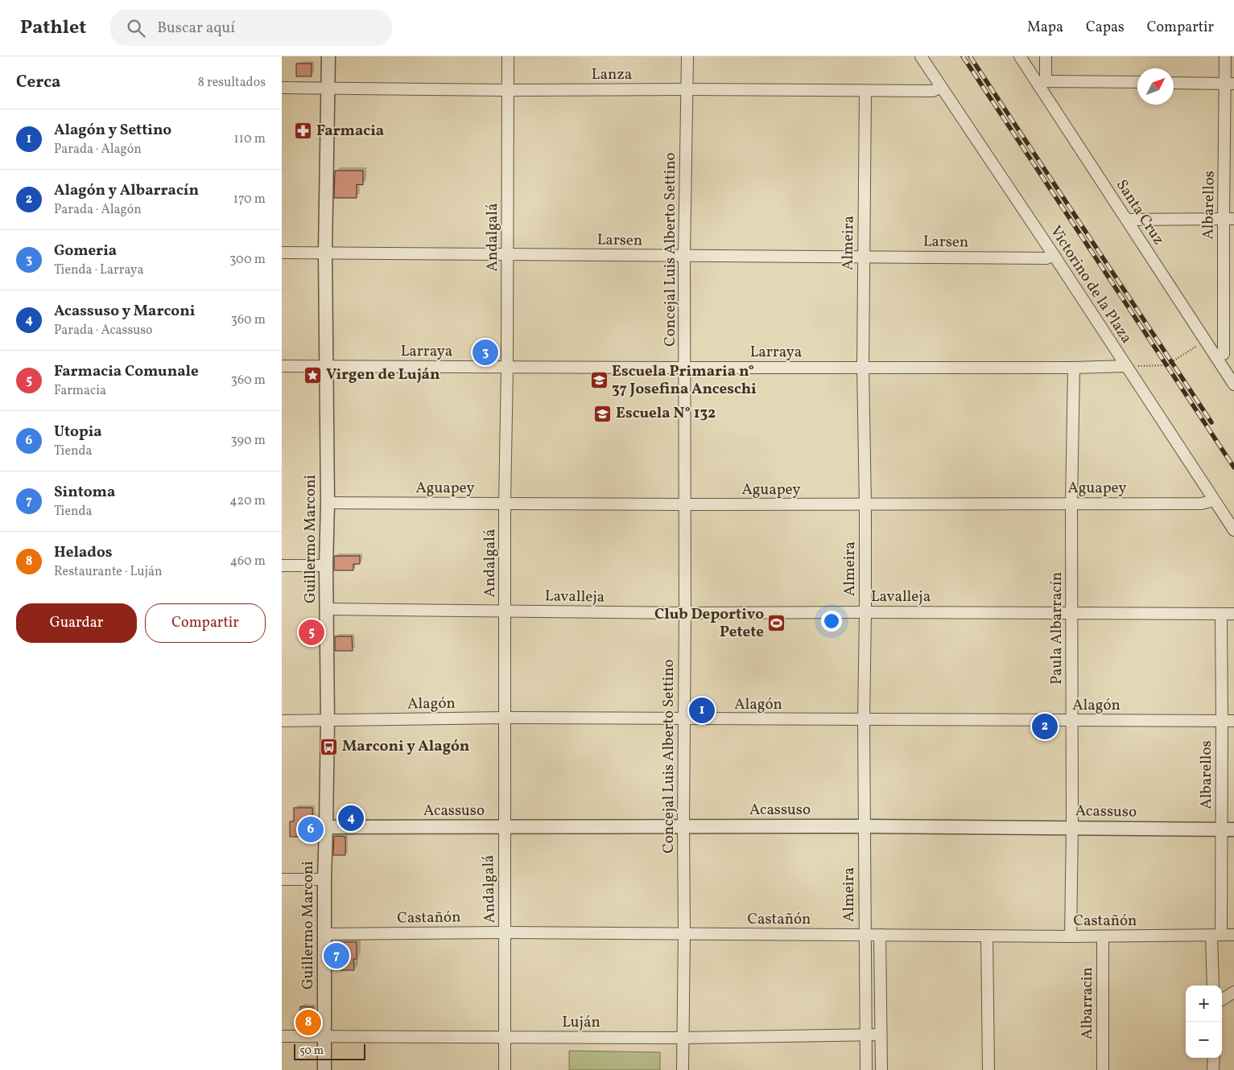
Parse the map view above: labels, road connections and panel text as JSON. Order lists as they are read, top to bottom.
{
  "streets": {
    "street": [
      "Lanza",
      "Albarellos",
      "Santa Cruz",
      "Andalgalá",
      "Larsen",
      "Almeira",
      "Concejal Luis Alberto Settino",
      "Victorino de la Plaza",
      "Larraya",
      "Aguapey",
      "Guillermo Marconi",
      "Lavalleja",
      "Paula Albarracín",
      "Alagón",
      "Acassuso",
      "Castañón",
      "Albarracin",
      "Luján"
    ]
  },
  "crossings": [
    ["Lanza", "Andalgalá"],
    ["Lanza", "Almeira"],
    ["Lanza", "Concejal Luis Alberto Settino"],
    ["Lanza", "Victorino de la Plaza"],
    ["Lanza", "Guillermo Marconi"],
    ["Albarellos", "Santa Cruz"],
    ["Albarellos", "Lavalleja"],
    ["Albarellos", "Alagón"],
    ["Albarellos", "Acassuso"],
    ["Albarellos", "Castañón"],
    ["Andalgalá", "Larsen"],
    ["Andalgalá", "Larraya"],
    ["Andalgalá", "Aguapey"],
    ["Andalgalá", "Lavalleja"],
    ["Andalgalá", "Alagón"],
    ["Andalgalá", "Acassuso"],
    ["Andalgalá", "Castañón"],
    ["Andalgalá", "Luján"],
    ["Larsen", "Almeira"],
    ["Larsen", "Concejal Luis Alberto Settino"],
    ["Larsen", "Victorino de la Plaza"],
    ["Larsen", "Guillermo Marconi"],
    ["Almeira", "Larraya"],
    ["Almeira", "Aguapey"],
    ["Almeira", "Lavalleja"],
    ["Almeira", "Alagón"],
    ["Almeira", "Acassuso"],
    ["Almeira", "Castañón"],
    ["Almeira", "Luján"],
    ["Concejal Luis Alberto Settino", "Larraya"],
    ["Concejal Luis Alberto Settino", "Aguapey"],
    ["Concejal Luis Alberto Settino", "Lavalleja"],
    ["Concejal Luis Alberto Settino", "Alagón"],
    ["Concejal Luis Alberto Settino", "Acassuso"],
    ["Concejal Luis Alberto Settino", "Castañón"],
    ["Concejal Luis Alberto Settino", "Luján"],
    ["Victorino de la Plaza", "Larraya"],
    ["Victorino de la Plaza", "Aguapey"],
    ["Larraya", "Guillermo Marconi"],
    ["Larraya", "Paula Albarracín"],
    ["Aguapey", "Guillermo Marconi"],
    ["Aguapey", "Paula Albarracín"],
    ["Guillermo Marconi", "Lavalleja"],
    ["Guillermo Marconi", "Alagón"],
    ["Guillermo Marconi", "Acassuso"],
    ["Guillermo Marconi", "Castañón"],
    ["Guillermo Marconi", "Luján"],
    ["Lavalleja", "Paula Albarracín"],
    ["Paula Albarracín", "Alagón"],
    ["Paula Albarracín", "Acassuso"],
    ["Paula Albarracín", "Castañón"],
    ["Castañón", "Albarracin"]
  ],
  "places": {
    "pharmacy": ["Farmacia"],
    "place": ["Virgen de Luján"],
    "school or university": ["Escuela Primaria n° 37 Josefina Anceschi", "Escuela N° 132"],
    "sports": ["Club Deportivo Petete"],
    "bus stop": ["Marconi y Alagón"]
  },
  "scale_bar": "50 m",
  "north": "top right",
  "page": {
    "header": "Pathlet",
    "search": "Buscar aquí",
    "nav": ["Mapa", "Capas", "Compartir"],
    "heading": ["Cerca", "8 resultados"],
    "list": [
      {
        "mark": "1",
        "name": "Alagón y Settino",
        "note": "Parada · Alagón",
        "value": "110 m"
      },
      {
        "mark": "2",
        "name": "Alagón y Albarracín",
        "note": "Parada · Alagón",
        "value": "170 m"
      },
      {
        "mark": "3",
        "name": "Gomeria",
        "note": "Tienda · Larraya",
        "value": "300 m"
      },
      {
        "mark": "4",
        "name": "Acassuso y Marconi",
        "note": "Parada · Acassuso",
        "value": "360 m"
      },
      {
        "mark": "5",
        "name": "Farmacia Comunale",
        "note": "Farmacia",
        "value": "360 m"
      },
      {
        "mark": "6",
        "name": "Utopia",
        "note": "Tienda",
        "value": "390 m"
      },
      {
        "mark": "7",
        "name": "Sintoma",
        "note": "Tienda",
        "value": "420 m"
      },
      {
        "mark": "8",
        "name": "Helados",
        "note": "Restaurante · Luján",
        "value": "460 m"
      }
    ],
    "pins": [
      "3",
      "5",
      "1",
      "2",
      "4",
      "6",
      "7",
      "8"
    ],
    "buttons": ["Guardar", "Compartir"],
    "map_buttons": ["+", "−"],
    "scale": "50 m"
  }
}
